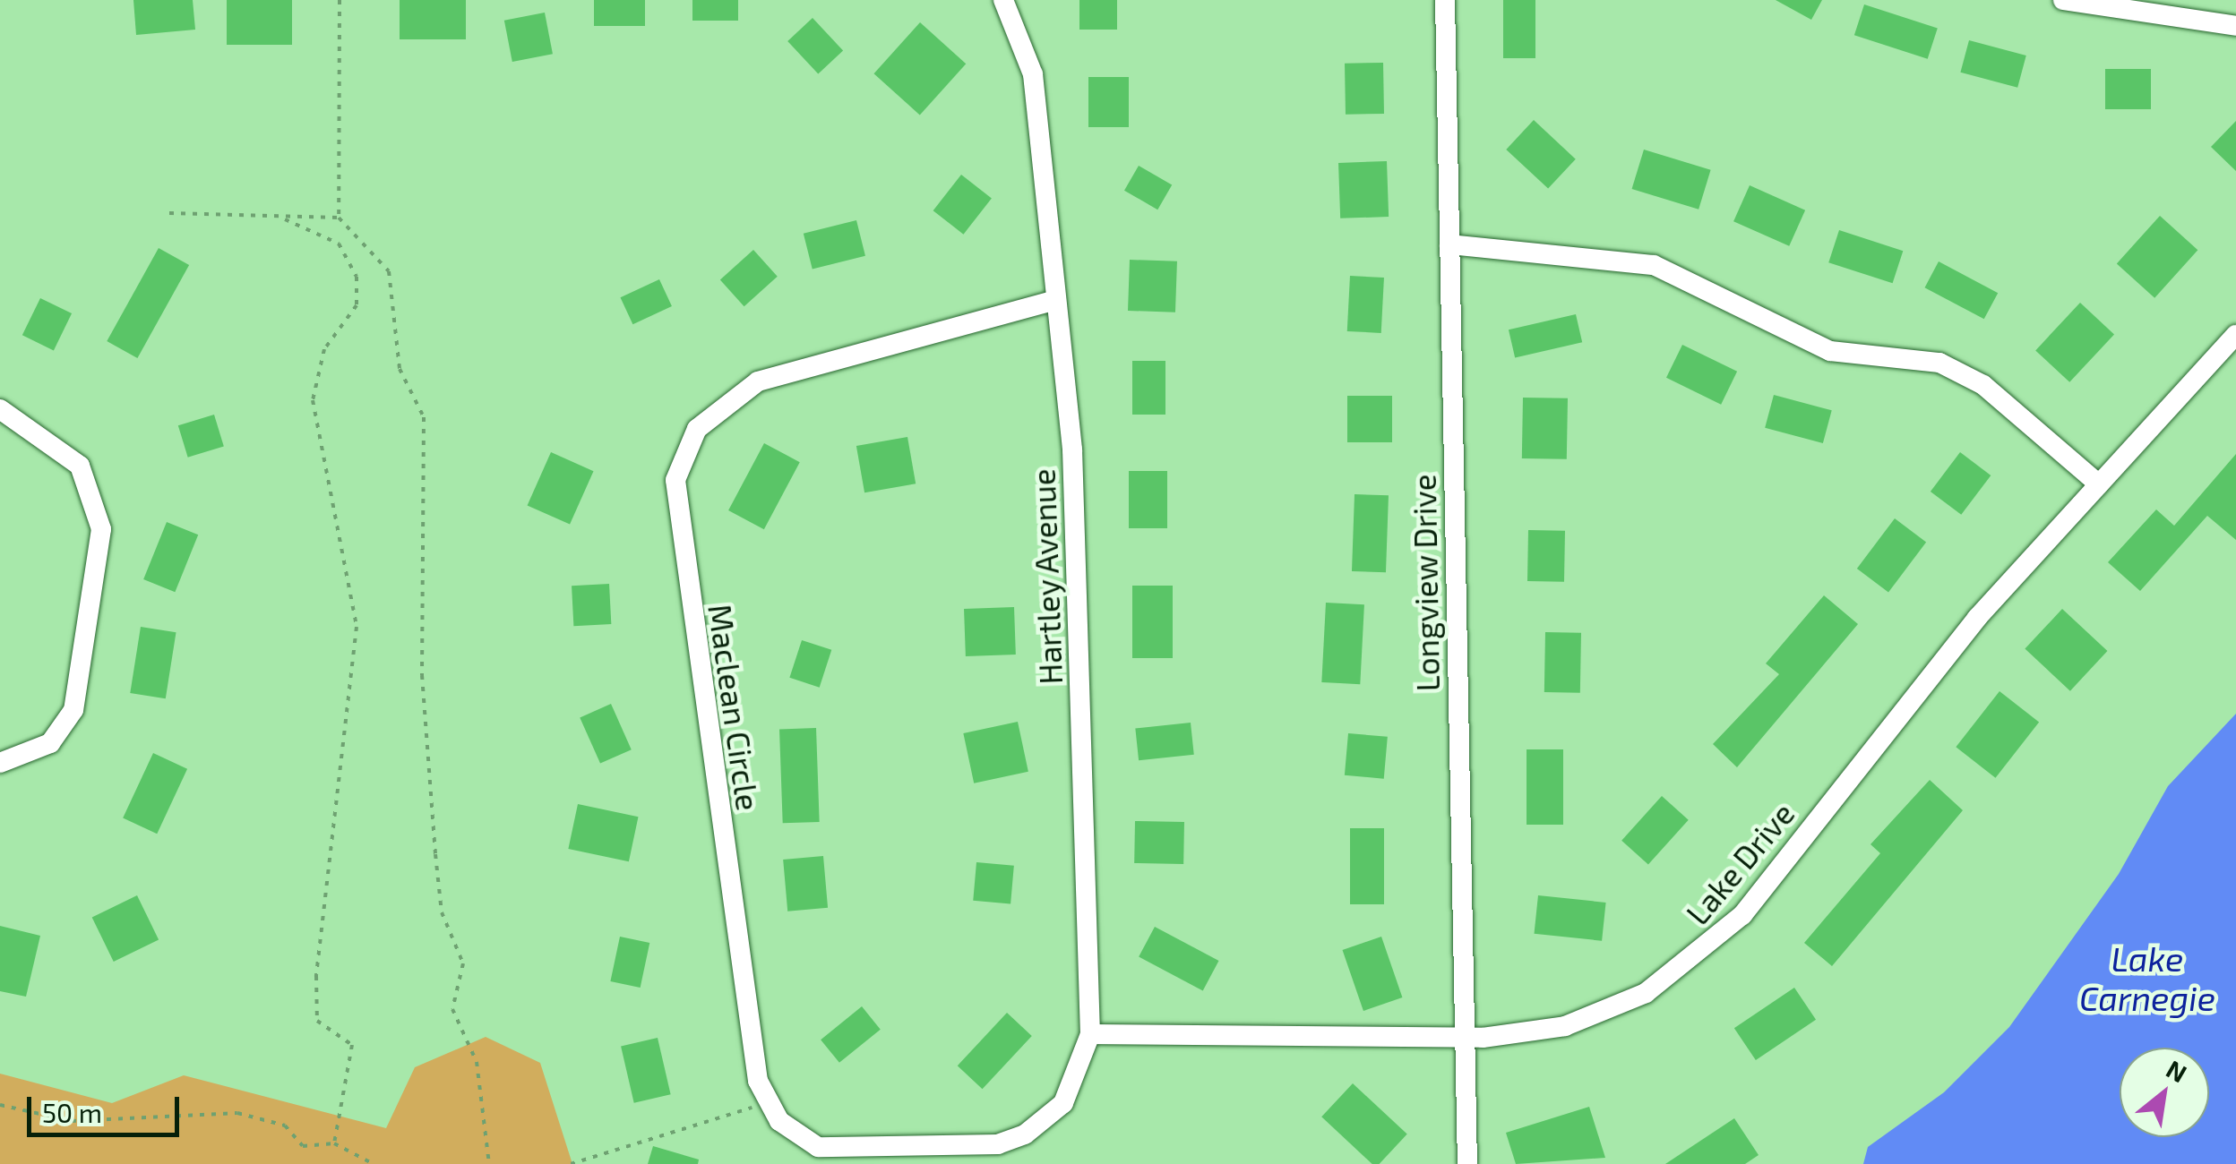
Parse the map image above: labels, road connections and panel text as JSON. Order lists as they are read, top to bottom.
{
  "streets": {
    "street": [
      "Hartley Avenue",
      "Longview Drive",
      "Maclean Circle",
      "Lake Drive"
    ]
  },
  "crossings": [
    ["Hartley Avenue", "Maclean Circle"],
    ["Hartley Avenue", "Lake Drive"],
    ["Longview Drive", "Lake Drive"]
  ],
  "water": ["Lake Carnegie"],
  "scale_bar": "50 m",
  "north": "top right"
}
